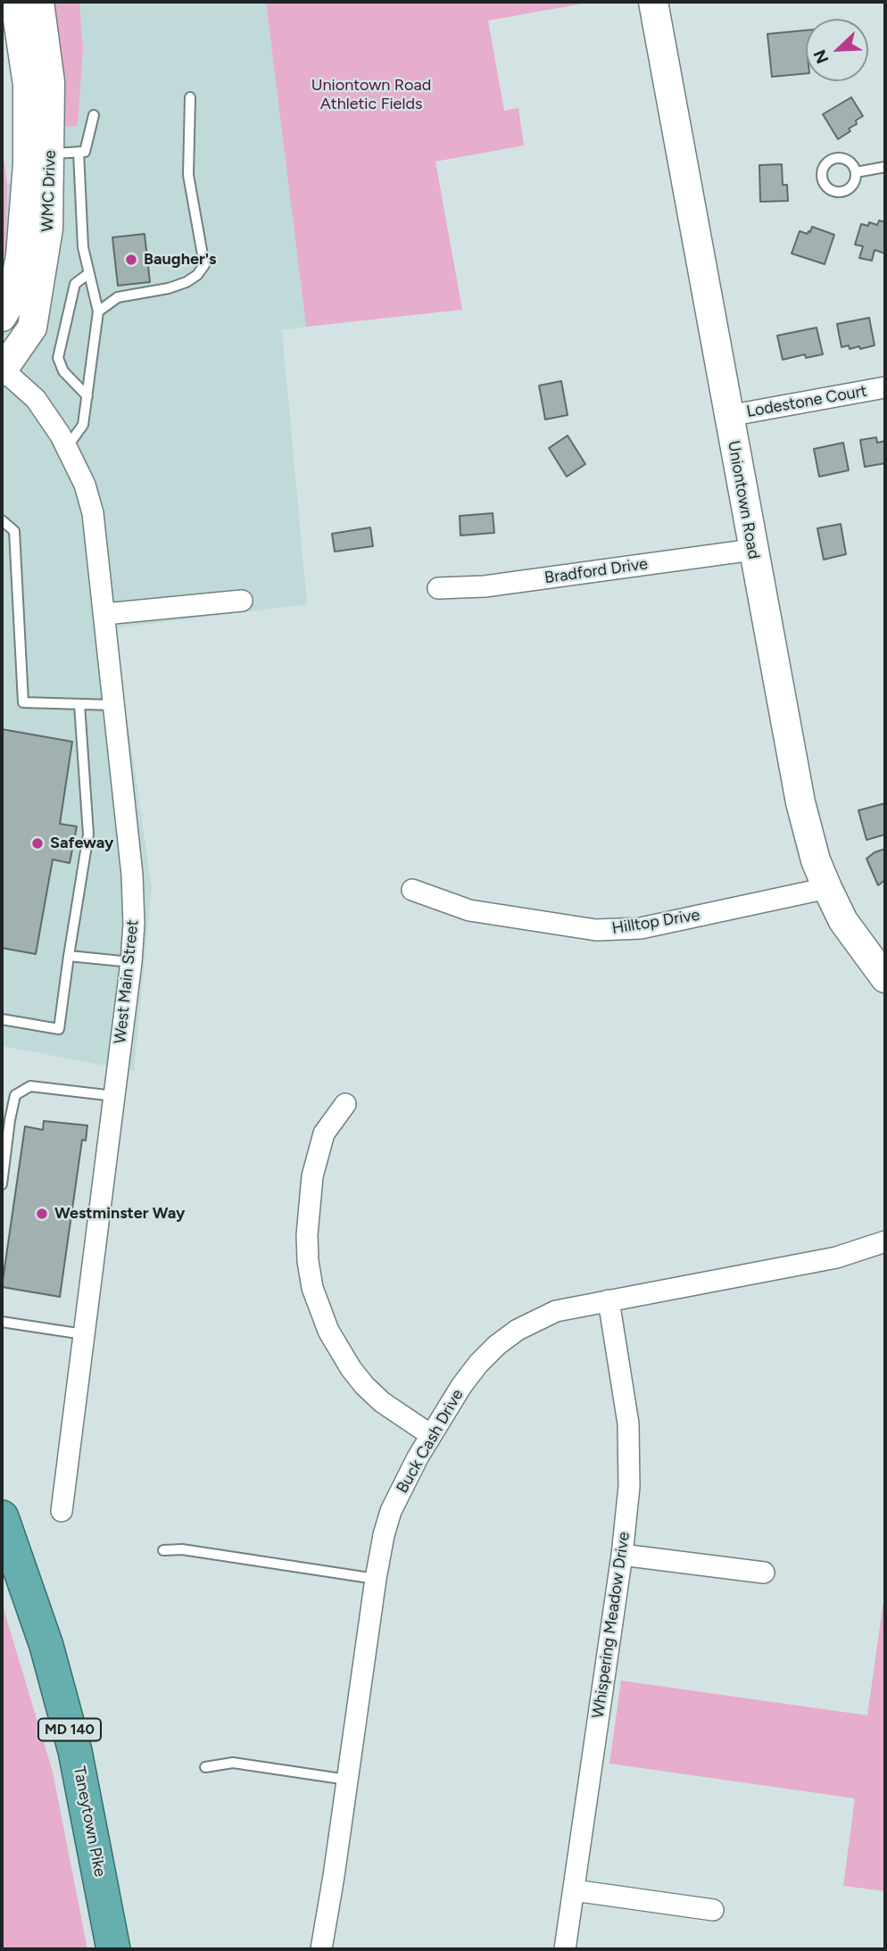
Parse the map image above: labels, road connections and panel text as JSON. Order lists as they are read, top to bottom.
{
  "streets": {
    "highway": ["MD 140", "Taneytown Pike"],
    "main road": ["WMC Drive", "Uniontown Road"],
    "street": [
      "Lodestone Court",
      "Bradford Drive",
      "Hilltop Drive",
      "West Main Street",
      "Buck Cash Drive",
      "Whispering Meadow Drive"
    ]
  },
  "crossings": [
    ["WMC Drive", "West Main Street"],
    ["Lodestone Court", "Uniontown Road"],
    ["Uniontown Road", "Bradford Drive"],
    ["Uniontown Road", "Hilltop Drive"],
    ["Buck Cash Drive", "Whispering Meadow Drive"]
  ],
  "parks": ["Uniontown Road Athletic Fields"],
  "places": ["Baugher's", "Safeway", "Westminster Way"],
  "north": "bottom left"
}
